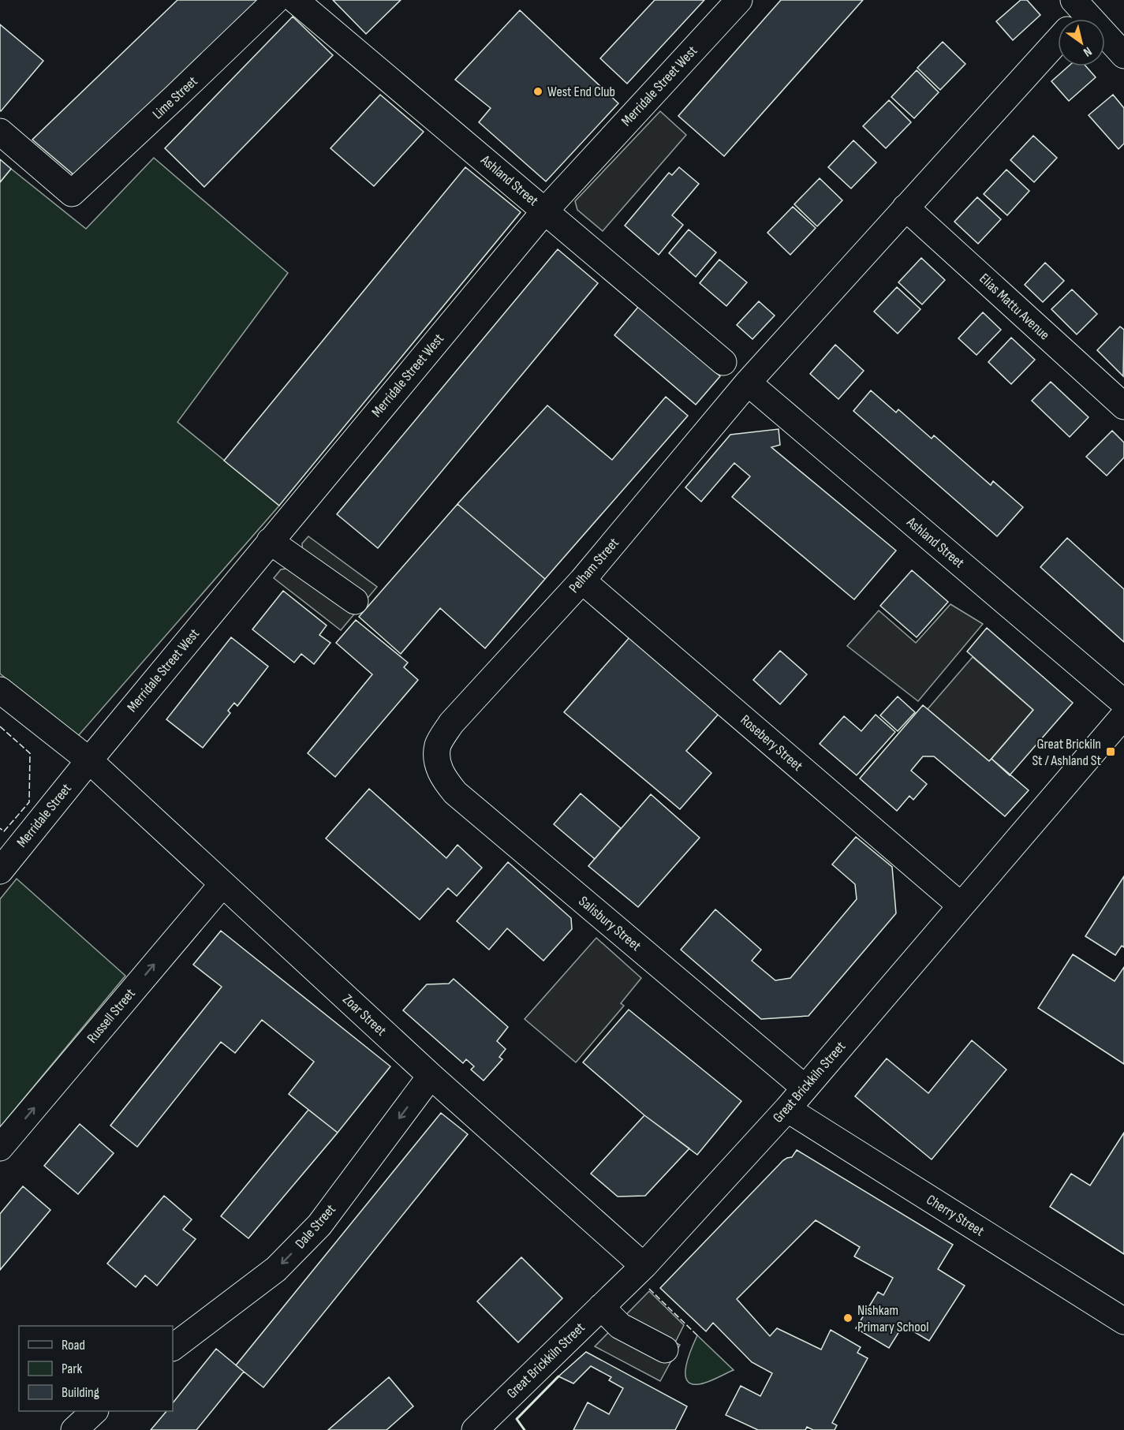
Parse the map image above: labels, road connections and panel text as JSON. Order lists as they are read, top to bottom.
{
  "streets": {
    "street": [
      "Merridale Street West",
      "Lime Street",
      "Ashland Street",
      "Elias Mattu Avenue",
      "Pelham Street",
      "Rosebery Street",
      "Merridale Street",
      "Salisbury Street",
      "Zoar Street",
      "Russell Street",
      "Great Brickkiln Street",
      "Cherry Street",
      "Dale Street"
    ]
  },
  "crossings": [
    ["Merridale Street West", "Ashland Street"],
    ["Merridale Street West", "Merridale Street"],
    ["Merridale Street West", "Zoar Street"],
    ["Ashland Street", "Pelham Street"],
    ["Pelham Street", "Rosebery Street"],
    ["Pelham Street", "Salisbury Street"],
    ["Rosebery Street", "Great Brickkiln Street"],
    ["Merridale Street", "Zoar Street"],
    ["Salisbury Street", "Great Brickkiln Street"],
    ["Zoar Street", "Russell Street"],
    ["Zoar Street", "Great Brickkiln Street"],
    ["Zoar Street", "Dale Street"],
    ["Great Brickkiln Street", "Cherry Street"]
  ],
  "one_way": ["Russell Street", "Dale Street"],
  "places": {
    "other": ["West End Club", "Nishkam Primary School"],
    "transit": ["Great Brickiln St / Ashland St"]
  },
  "legend": ["Road", "Park", "Building"],
  "north": "bottom right"
}
